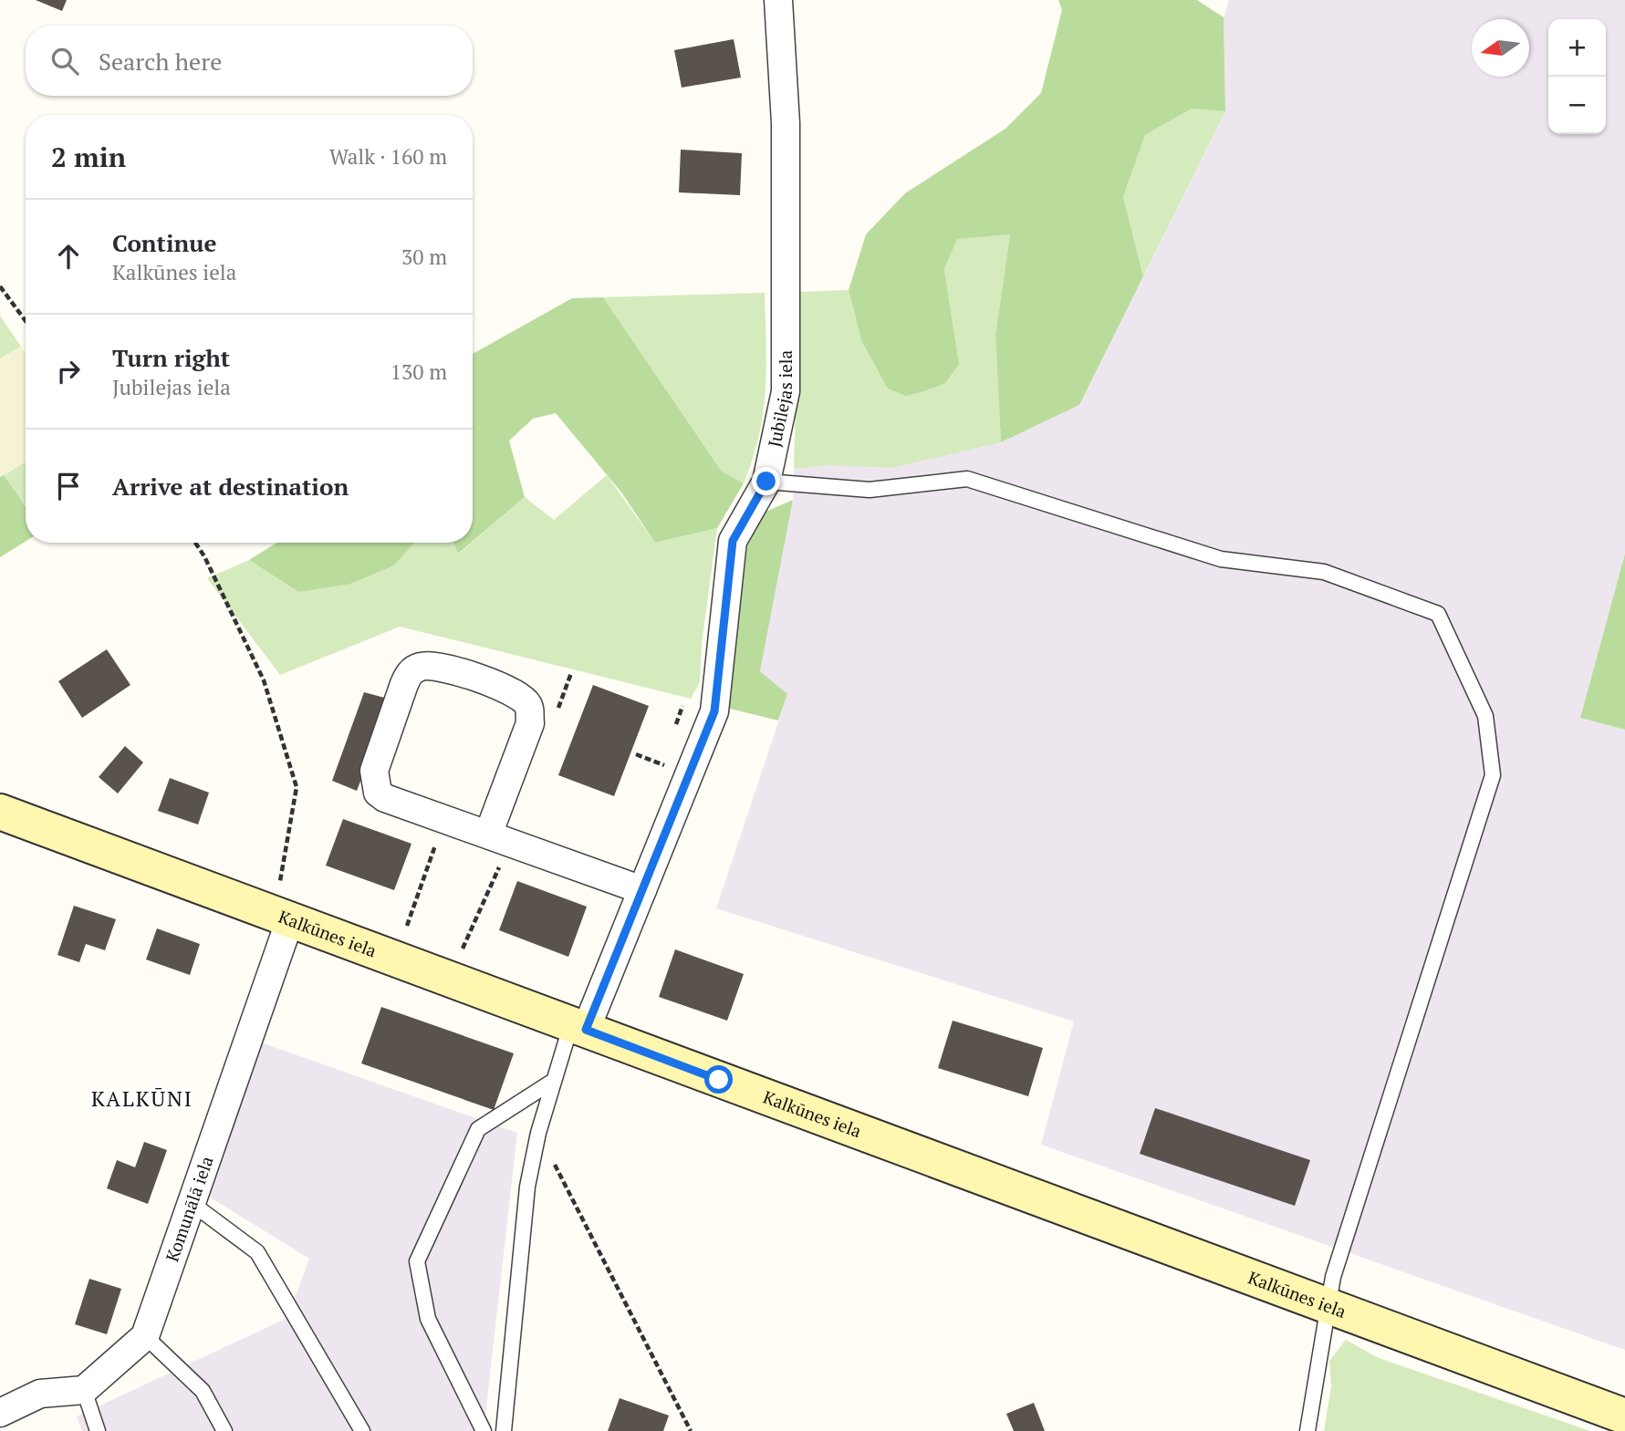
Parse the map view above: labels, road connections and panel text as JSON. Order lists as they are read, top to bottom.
{
  "streets": {
    "main road": ["Kalkūnes iela"],
    "street": ["Jubilejas iela", "Komunālā iela"]
  },
  "crossings": [
    ["Jubilejas iela", "Kalkūnes iela"],
    ["Kalkūnes iela", "Komunālā iela"]
  ],
  "districts": ["KALKŪNI"],
  "north": "left",
  "page": {
    "map_buttons": ["+", "−"],
    "search": "Search here",
    "heading": ["2 min", "Walk · 160 m"],
    "list": [
      ["Continue", "Kalkūnes iela", "30 m"],
      ["Turn right", "Jubilejas iela", "130 m"],
      "Arrive at destination"
    ]
  }
}
